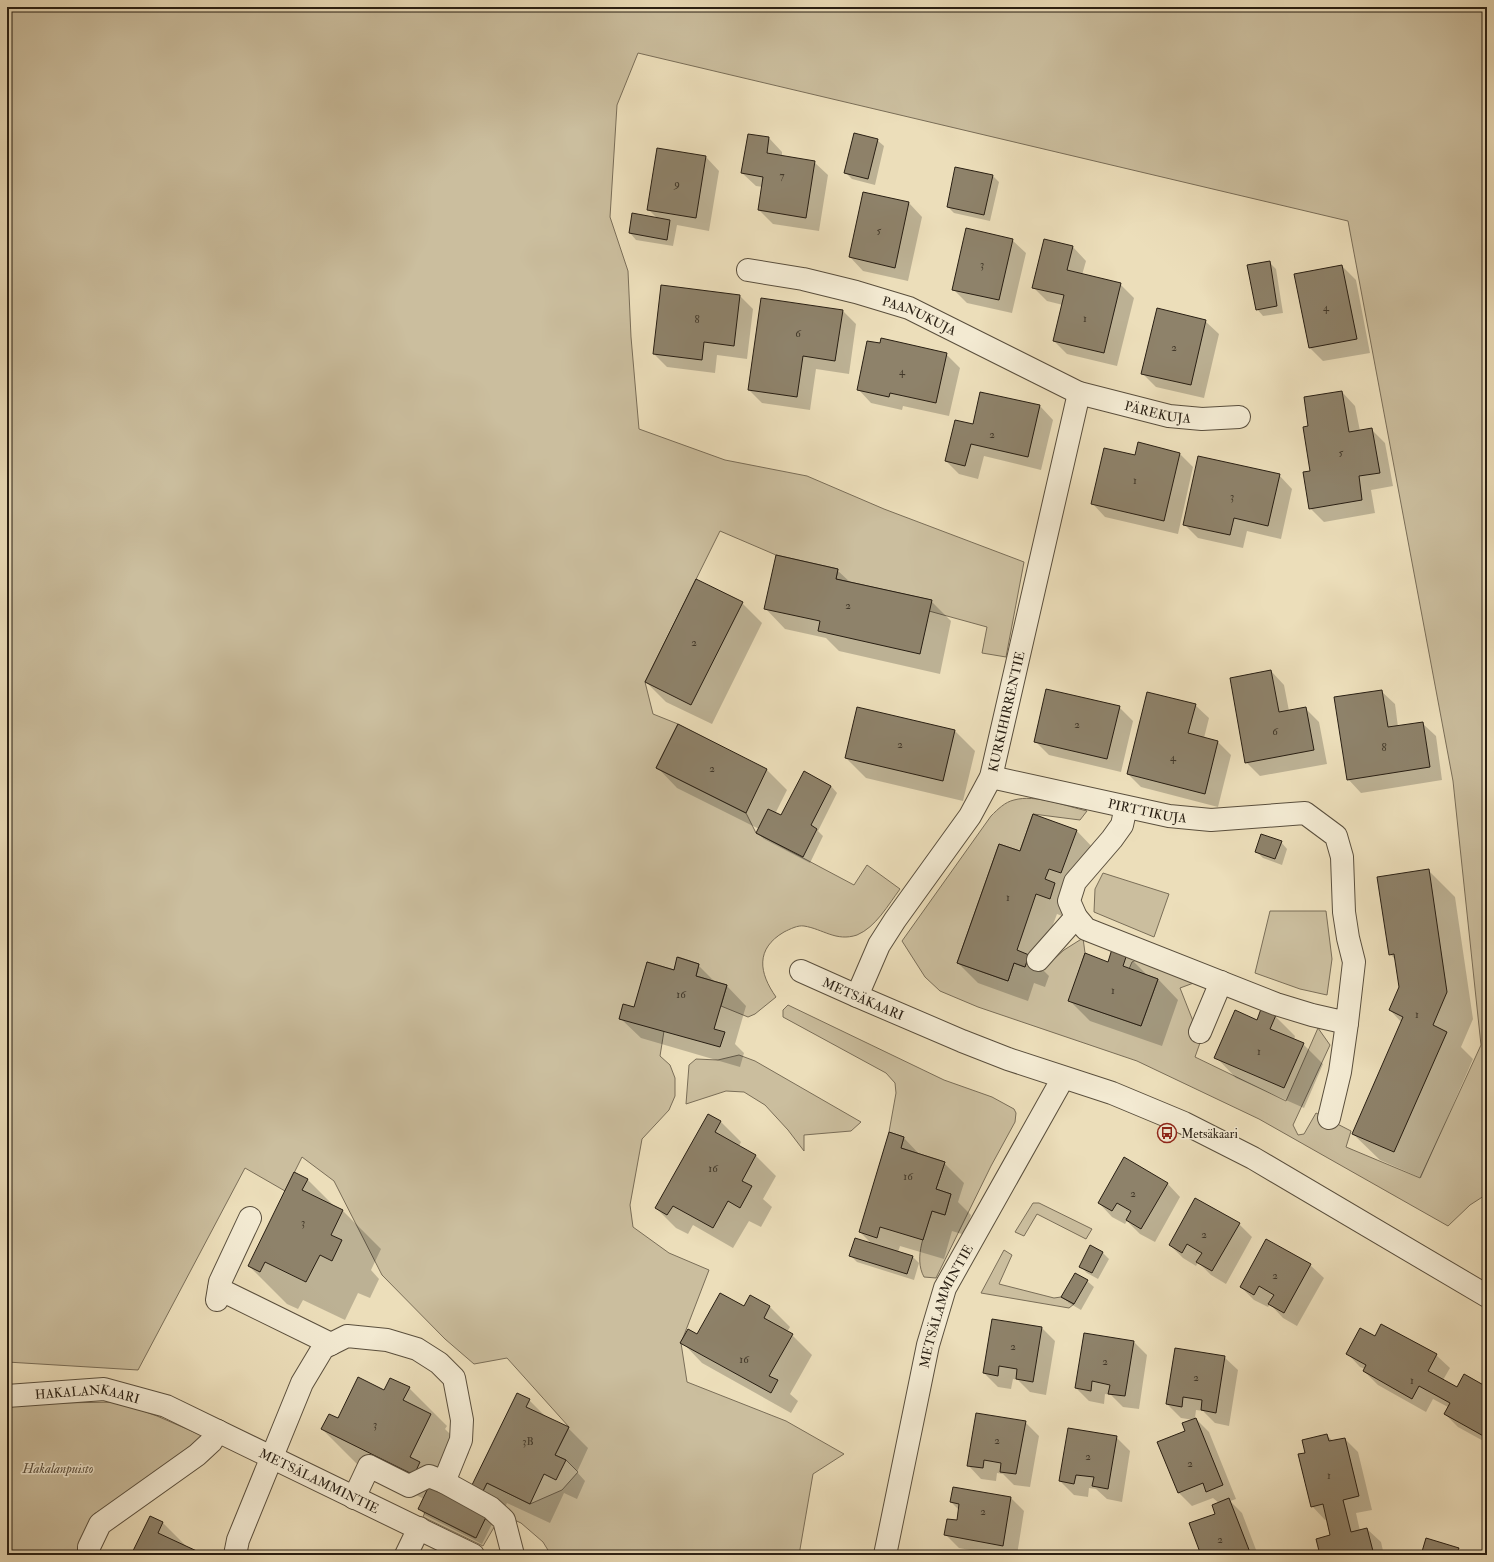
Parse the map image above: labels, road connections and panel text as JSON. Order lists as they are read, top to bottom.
{
  "streets": {
    "street": [
      "PAANUKUJA",
      "PÄREKUJA",
      "KURKIHIRRENTIE",
      "PIRTTIKUJA",
      "METSÄKAARI",
      "METSÄLAMMINTIE",
      "HAKALANKAARI"
    ]
  },
  "crossings": [
    ["PAANUKUJA", "PÄREKUJA"],
    ["PAANUKUJA", "KURKIHIRRENTIE"],
    ["PÄREKUJA", "KURKIHIRRENTIE"],
    ["KURKIHIRRENTIE", "PIRTTIKUJA"],
    ["KURKIHIRRENTIE", "METSÄKAARI"],
    ["METSÄKAARI", "METSÄLAMMINTIE"],
    ["METSÄLAMMINTIE", "HAKALANKAARI"]
  ],
  "parks": ["Hakalanpuisto"],
  "places": {
    "bus stop": ["Metsäkaari"]
  },
  "house_numbers": [
    "7",
    "9",
    "5",
    "3",
    "4",
    "1",
    "8",
    "6",
    "2",
    "4",
    "2",
    "5",
    "1",
    "3",
    "2",
    "2",
    "2",
    "6",
    "2",
    "8",
    "4",
    "2",
    "1",
    "1",
    "16",
    "1",
    "1",
    "16",
    "16",
    "2",
    "3",
    "2",
    "2",
    "2",
    "16",
    "2",
    "2",
    "1",
    "3",
    "2",
    "3B",
    "2",
    "2",
    "1",
    "2",
    "2"
  ]
}
